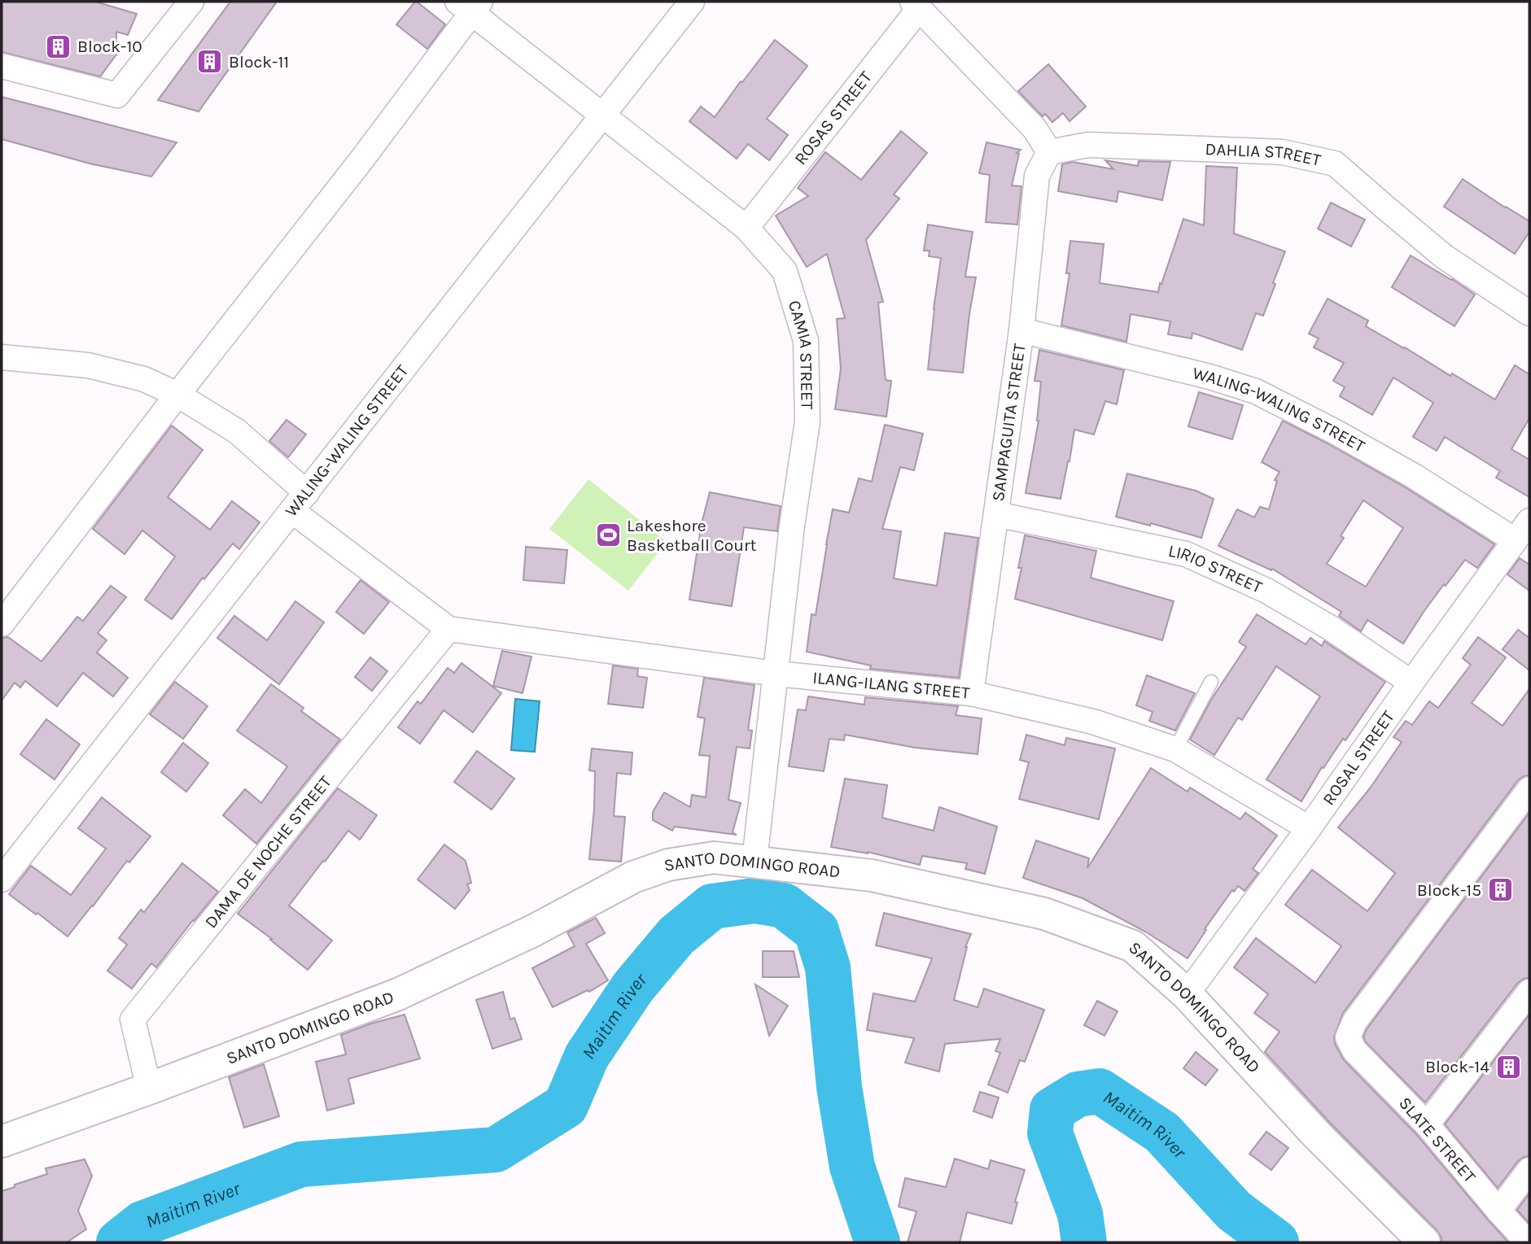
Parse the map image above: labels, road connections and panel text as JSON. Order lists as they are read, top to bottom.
{
  "streets": {
    "street": [
      "ROSAS STREET",
      "DAHLIA STREET",
      "CAMIA STREET",
      "WALING-WALING STREET",
      "SAMPAGUITA STREET",
      "LIRIO STREET",
      "ILANG-ILANG STREET",
      "ROSAL STREET",
      "DAMA DE NOCHE STREET",
      "SANTO DOMINGO ROAD",
      "SLATE STREET"
    ]
  },
  "crossings": [
    ["ROSAS STREET", "CAMIA STREET"],
    ["DAHLIA STREET", "SAMPAGUITA STREET"],
    ["CAMIA STREET", "WALING-WALING STREET"],
    ["CAMIA STREET", "ILANG-ILANG STREET"],
    ["CAMIA STREET", "SANTO DOMINGO ROAD"],
    ["WALING-WALING STREET", "SAMPAGUITA STREET"],
    ["WALING-WALING STREET", "ROSAL STREET"],
    ["SAMPAGUITA STREET", "LIRIO STREET"],
    ["SAMPAGUITA STREET", "ILANG-ILANG STREET"],
    ["LIRIO STREET", "ROSAL STREET"],
    ["ILANG-ILANG STREET", "ROSAL STREET"],
    ["ILANG-ILANG STREET", "DAMA DE NOCHE STREET"],
    ["ROSAL STREET", "SANTO DOMINGO ROAD"],
    ["DAMA DE NOCHE STREET", "SANTO DOMINGO ROAD"]
  ],
  "water": ["Maitim River"],
  "places": {
    "building": [
      "Block-10",
      "Block-11",
      "Block-15",
      "Block-14"
    ],
    "sports": ["Lakeshore Basketball Court"]
  }
}
